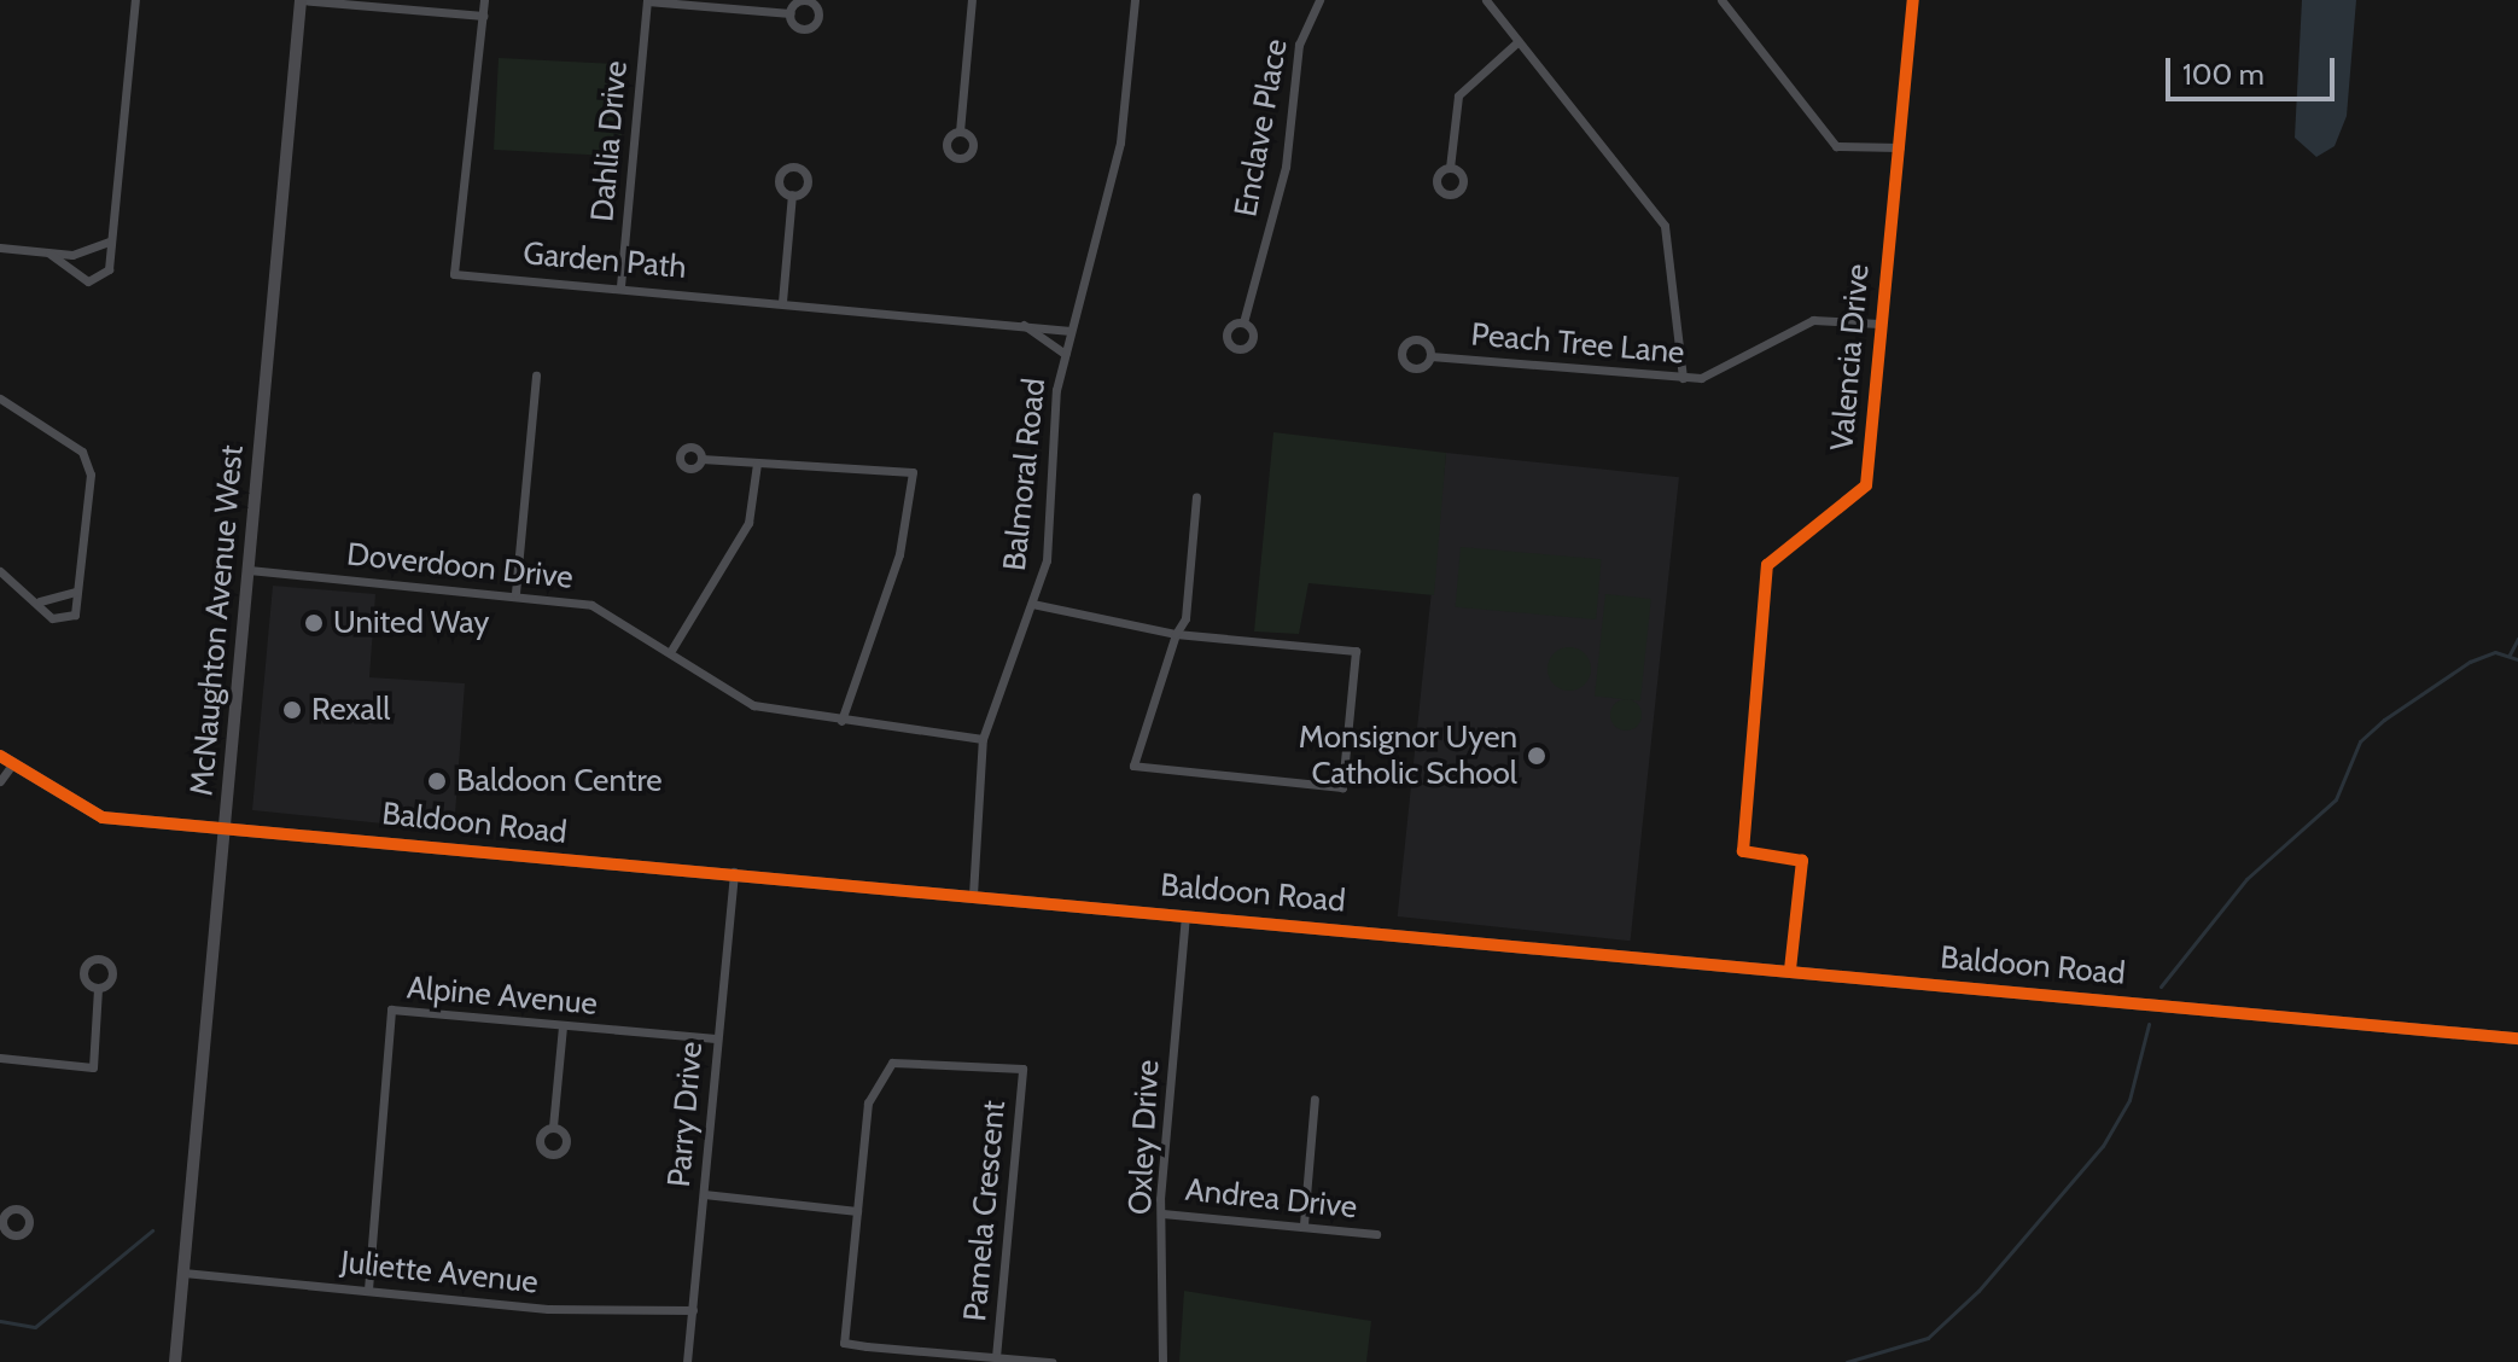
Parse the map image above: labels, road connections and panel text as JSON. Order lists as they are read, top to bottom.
{
  "streets": {
    "street": [
      "Enclave Place",
      "Dahlia Drive",
      "Garden Path",
      "Peach Tree Lane",
      "Valencia Drive",
      "Balmoral Road",
      "Doverdoon Drive",
      "McNaughton Avenue West",
      "Baldoon Road",
      "Alpine Avenue",
      "Parry Drive",
      "Oxley Drive",
      "Andrea Drive",
      "Pamela Crescent",
      "Juliette Avenue"
    ]
  },
  "crossings": [
    ["Dahlia Drive", "Garden Path"],
    ["Garden Path", "Balmoral Road"],
    ["Peach Tree Lane", "Valencia Drive"],
    ["Valencia Drive", "Baldoon Road"],
    ["Balmoral Road", "Doverdoon Drive"],
    ["Balmoral Road", "Baldoon Road"],
    ["Doverdoon Drive", "McNaughton Avenue West"],
    ["McNaughton Avenue West", "Baldoon Road"],
    ["McNaughton Avenue West", "Juliette Avenue"],
    ["Baldoon Road", "Parry Drive"],
    ["Baldoon Road", "Oxley Drive"],
    ["Alpine Avenue", "Parry Drive"],
    ["Alpine Avenue", "Juliette Avenue"],
    ["Parry Drive", "Juliette Avenue"],
    ["Oxley Drive", "Andrea Drive"]
  ],
  "places": [
    "United Way",
    "Rexall",
    "Monsignor Uyen Catholic School",
    "Baldoon Centre"
  ],
  "scale_bar": "100 m"
}
